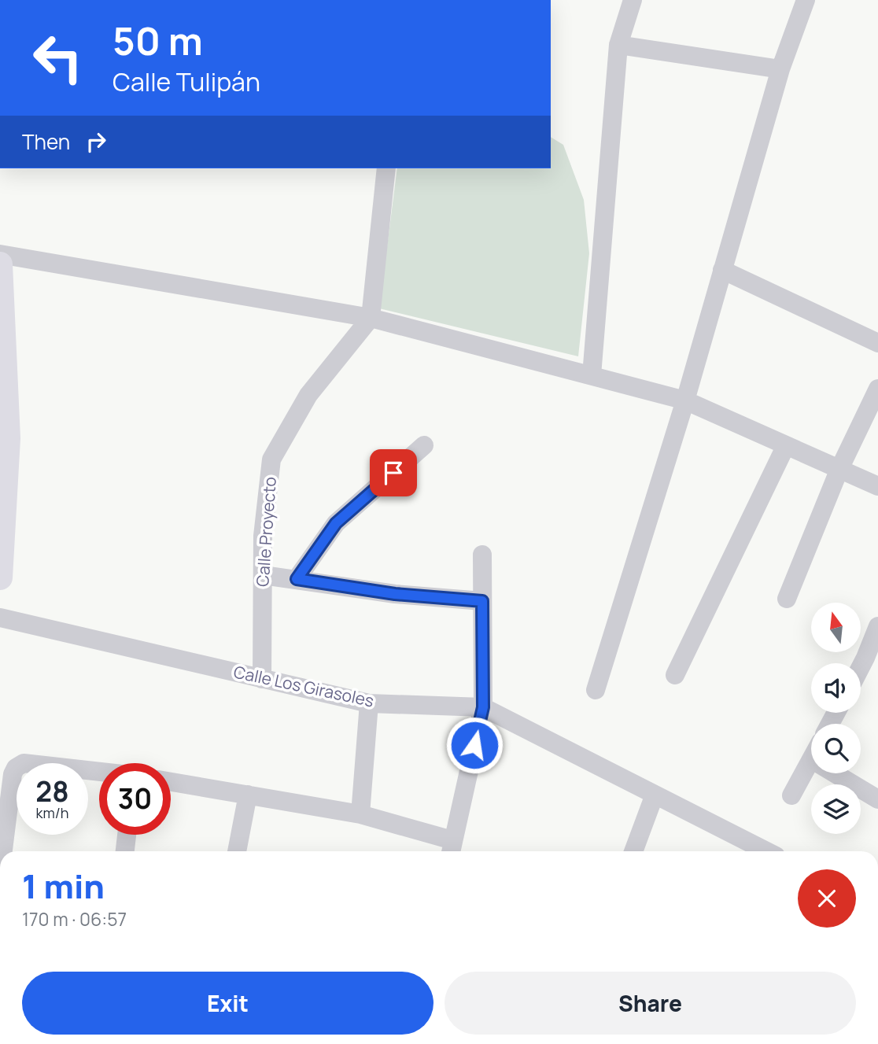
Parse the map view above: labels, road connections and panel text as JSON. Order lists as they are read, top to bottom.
{
  "streets": {
    "street": ["Calle Proyecto", "Calle Los Girasoles"]
  },
  "crossings": [
    ["Calle Proyecto", "Calle Los Girasoles"]
  ],
  "north": "top",
  "page": {
    "turn": ["50 m", "Calle Tulipán"],
    "then": "Then",
    "speed": "28 km/h",
    "limit": "30",
    "heading": ["1 min", "170 m · 06:57"],
    "buttons": ["Exit", "Share"]
  }
}
